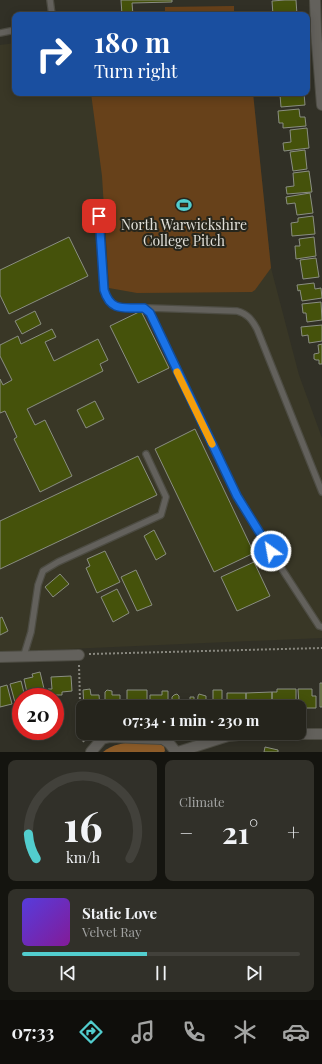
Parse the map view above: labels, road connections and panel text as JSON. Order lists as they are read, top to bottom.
{
  "places": {
    "sports": ["North Warwickshire College Pitch"]
  },
  "page": {
    "turn": ["180 m", "Turn right"],
    "limit": "20",
    "trip": "07:34 · 1 min · 230 m",
    "tile": "Climate",
    "heat": ["−", "21°", "+"],
    "song": ["Static Love", "Velvet Ray"],
    "tabs": "07:33",
    "gauge": ["16", "km/h"]
  }
}
